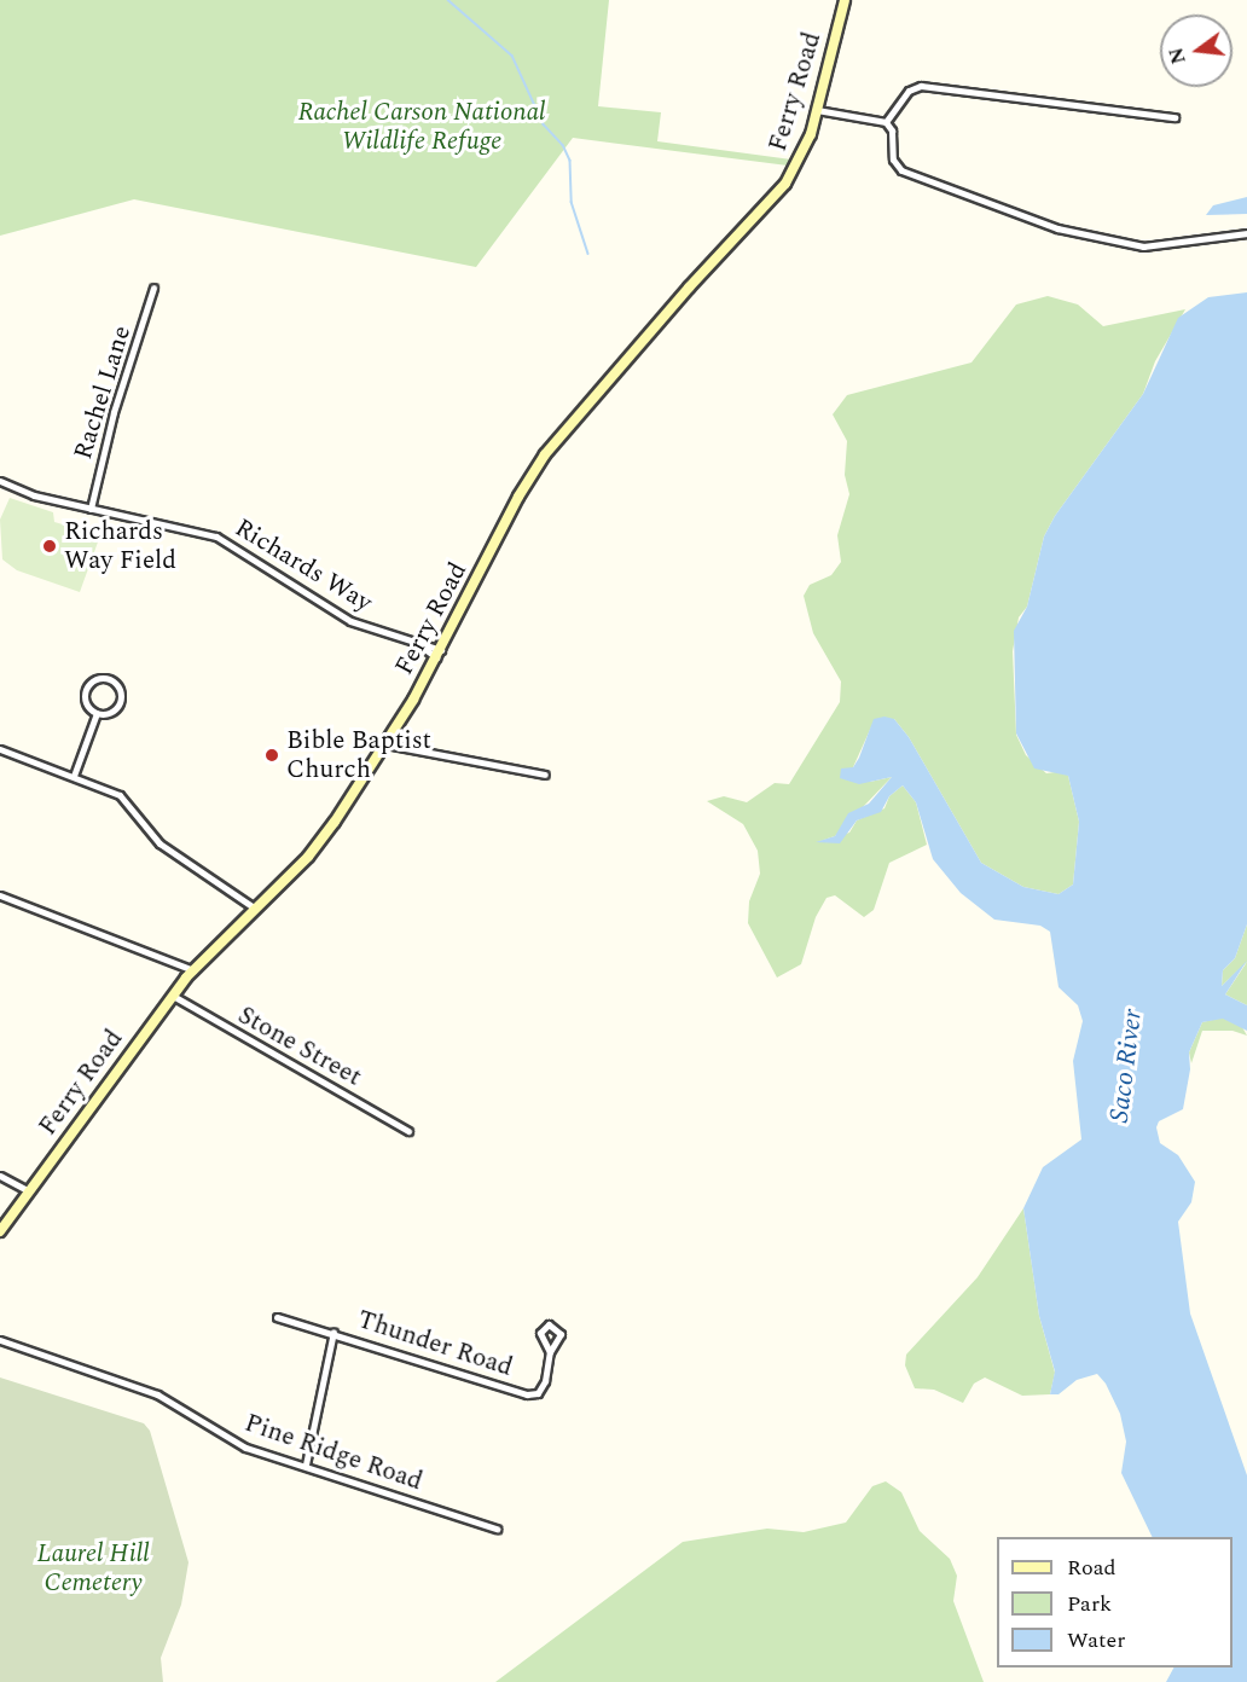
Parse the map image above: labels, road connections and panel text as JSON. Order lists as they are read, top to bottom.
{
  "streets": {
    "main road": ["Ferry Road"],
    "street": [
      "Rachel Lane",
      "Richards Way",
      "Stone Street",
      "Thunder Road",
      "Pine Ridge Road"
    ]
  },
  "crossings": [
    ["Ferry Road", "Richards Way"],
    ["Ferry Road", "Stone Street"],
    ["Rachel Lane", "Richards Way"]
  ],
  "water": ["Saco River"],
  "parks": ["Rachel Carson National Wildlife Refuge", "Laurel Hill Cemetery"],
  "places": ["Richards Way Field", "Bible Baptist Church"],
  "legend": ["Road", "Park", "Water"],
  "north": "left"
}
